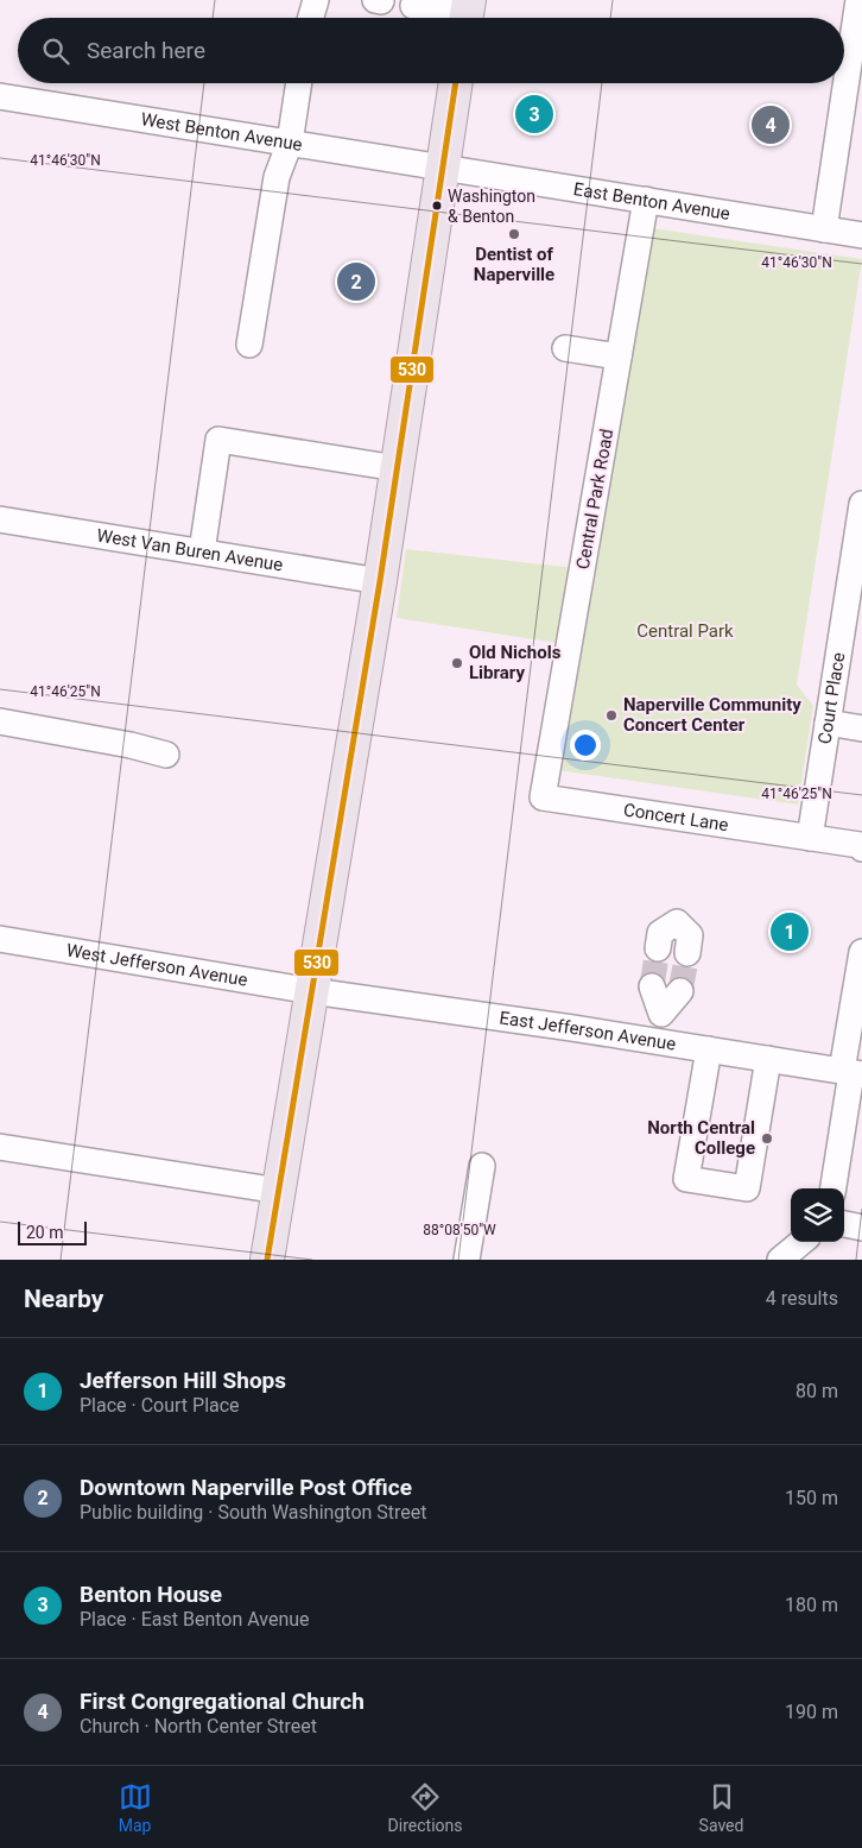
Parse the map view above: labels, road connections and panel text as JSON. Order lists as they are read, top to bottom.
{
  "streets": {
    "street": [
      "West Benton Avenue",
      "East Benton Avenue",
      "Central Park Road",
      "West Van Buren Avenue",
      "Court Place",
      "Concert Lane",
      "West Jefferson Avenue",
      "East Jefferson Avenue"
    ]
  },
  "crossings": [
    ["West Benton Avenue", "East Benton Avenue"],
    ["East Benton Avenue", "Central Park Road"],
    ["Central Park Road", "Concert Lane"],
    ["Court Place", "Concert Lane"],
    ["West Jefferson Avenue", "East Jefferson Avenue"]
  ],
  "parks": ["Central Park"],
  "places": [
    "Washington & Benton",
    "Dentist of Naperville",
    "Old Nichols Library",
    "Naperville Community Concert Center",
    "North Central College"
  ],
  "lines": ["transit line 530"],
  "scale_bar": "20 m",
  "page": {
    "search": "Search here",
    "pins": [
      "3",
      "4",
      "2",
      "1"
    ],
    "scale": "20 m",
    "heading": ["Nearby", "4 results"],
    "list": [
      {
        "mark": "1",
        "name": "Jefferson Hill Shops",
        "note": "Place · Court Place",
        "value": "80 m"
      },
      {
        "mark": "2",
        "name": "Downtown Naperville Post Office",
        "note": "Public building · South Washington Street",
        "value": "150 m"
      },
      {
        "mark": "3",
        "name": "Benton House",
        "note": "Place · East Benton Avenue",
        "value": "180 m"
      },
      {
        "mark": "4",
        "name": "First Congregational Church",
        "note": "Church · North Center Street",
        "value": "190 m"
      }
    ],
    "nav": ["Map", "Directions", "Saved"]
  },
  "coordinates": ["41°46'30\"N", "41°46'25\"N", "88°08'50\"W"]
}
